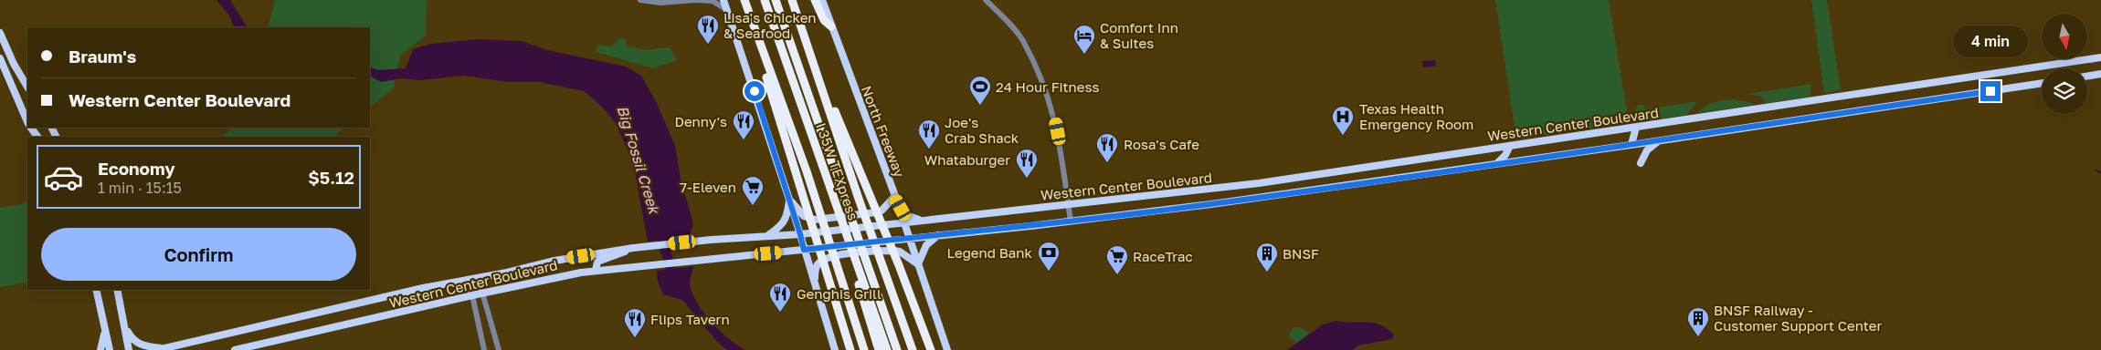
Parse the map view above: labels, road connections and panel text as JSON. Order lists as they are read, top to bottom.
{
  "streets": {
    "highway": ["I 35W TEXpress"],
    "main road": ["Western Center Boulevard", "North Freeway"]
  },
  "crossings": [
    ["Western Center Boulevard", "North Freeway"]
  ],
  "water": ["Big Fossil Creek"],
  "places": {
    "restaurant": [
      "Lisa's Chicken & Seafood",
      "Denny's",
      "Joe's Crab Shack",
      "Rosa's Cafe",
      "Whataburger",
      "Genghis Grill",
      "Flips Tavern"
    ],
    "hotel": ["Comfort Inn & Suites"],
    "sports": ["24 Hour Fitness"],
    "hospital": ["Texas Health Emergency Room"],
    "supermarket": ["7-Eleven", "RaceTrac"],
    "bank": ["Legend Bank"],
    "building": ["BNSF", "BNSF Railway - Customer Support Center"]
  },
  "north": "bottom",
  "page": {
    "bubble": "4 min",
    "banner": ["Braum's", "Western Center Boulevard"],
    "list": [
      {
        "name": "Economy",
        "note": "1 min · 15:15",
        "value": "$5.12"
      }
    ],
    "buttons": "Confirm"
  }
}
